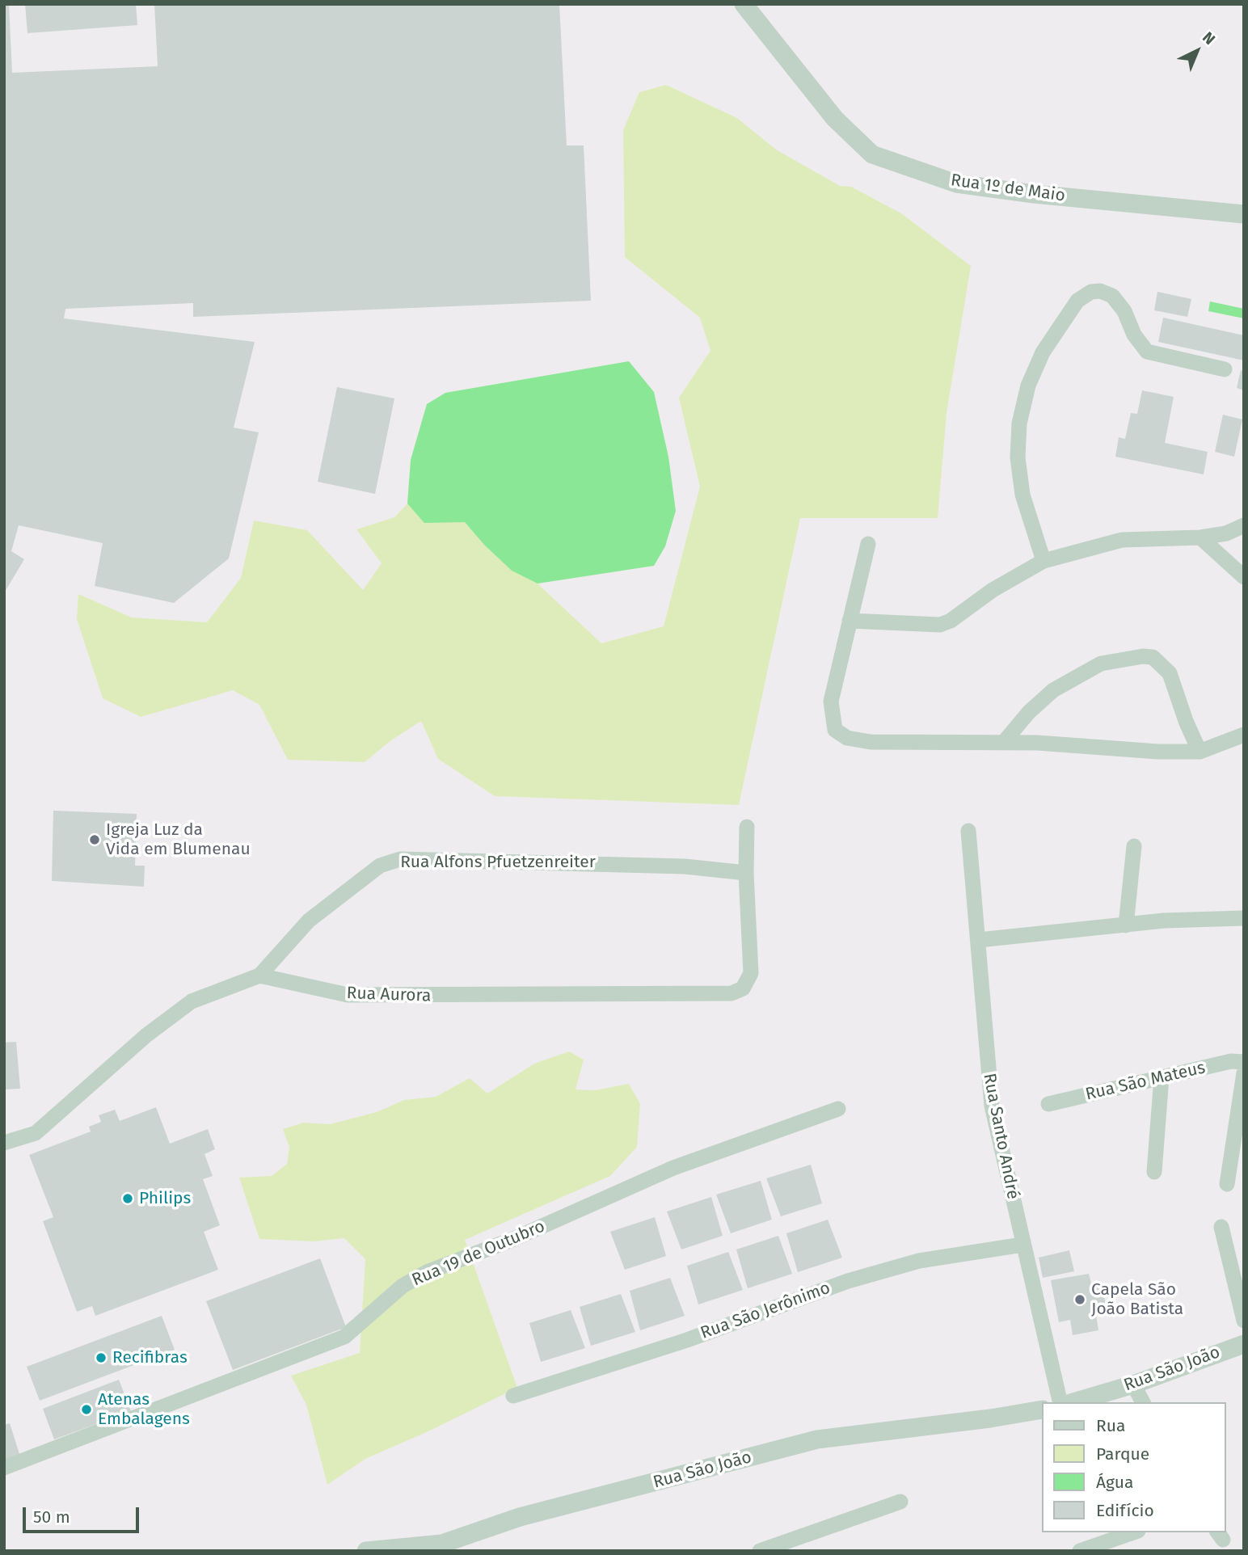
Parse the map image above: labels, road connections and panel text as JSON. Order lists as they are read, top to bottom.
{
  "streets": {
    "street": [
      "Rua 1º de Maio",
      "Rua Alfons Pfuetzenreiter",
      "Rua Aurora",
      "Rua São Mateus",
      "Rua Santo André",
      "Rua 19 de Outubro",
      "Rua São Jerônimo",
      "Rua São João"
    ]
  },
  "crossings": [
    ["Rua Alfons Pfuetzenreiter", "Rua Aurora"],
    ["Rua Santo André", "Rua São Jerônimo"]
  ],
  "places": [
    "Igreja Luz da Vida em Blumenau",
    "Philips",
    "Capela São João Batista",
    "Recifibras",
    "Atenas Embalagens"
  ],
  "legend": [
    "Rua",
    "Parque",
    "Água",
    "Edifício"
  ],
  "scale_bar": "50 m",
  "north": "top right"
}
